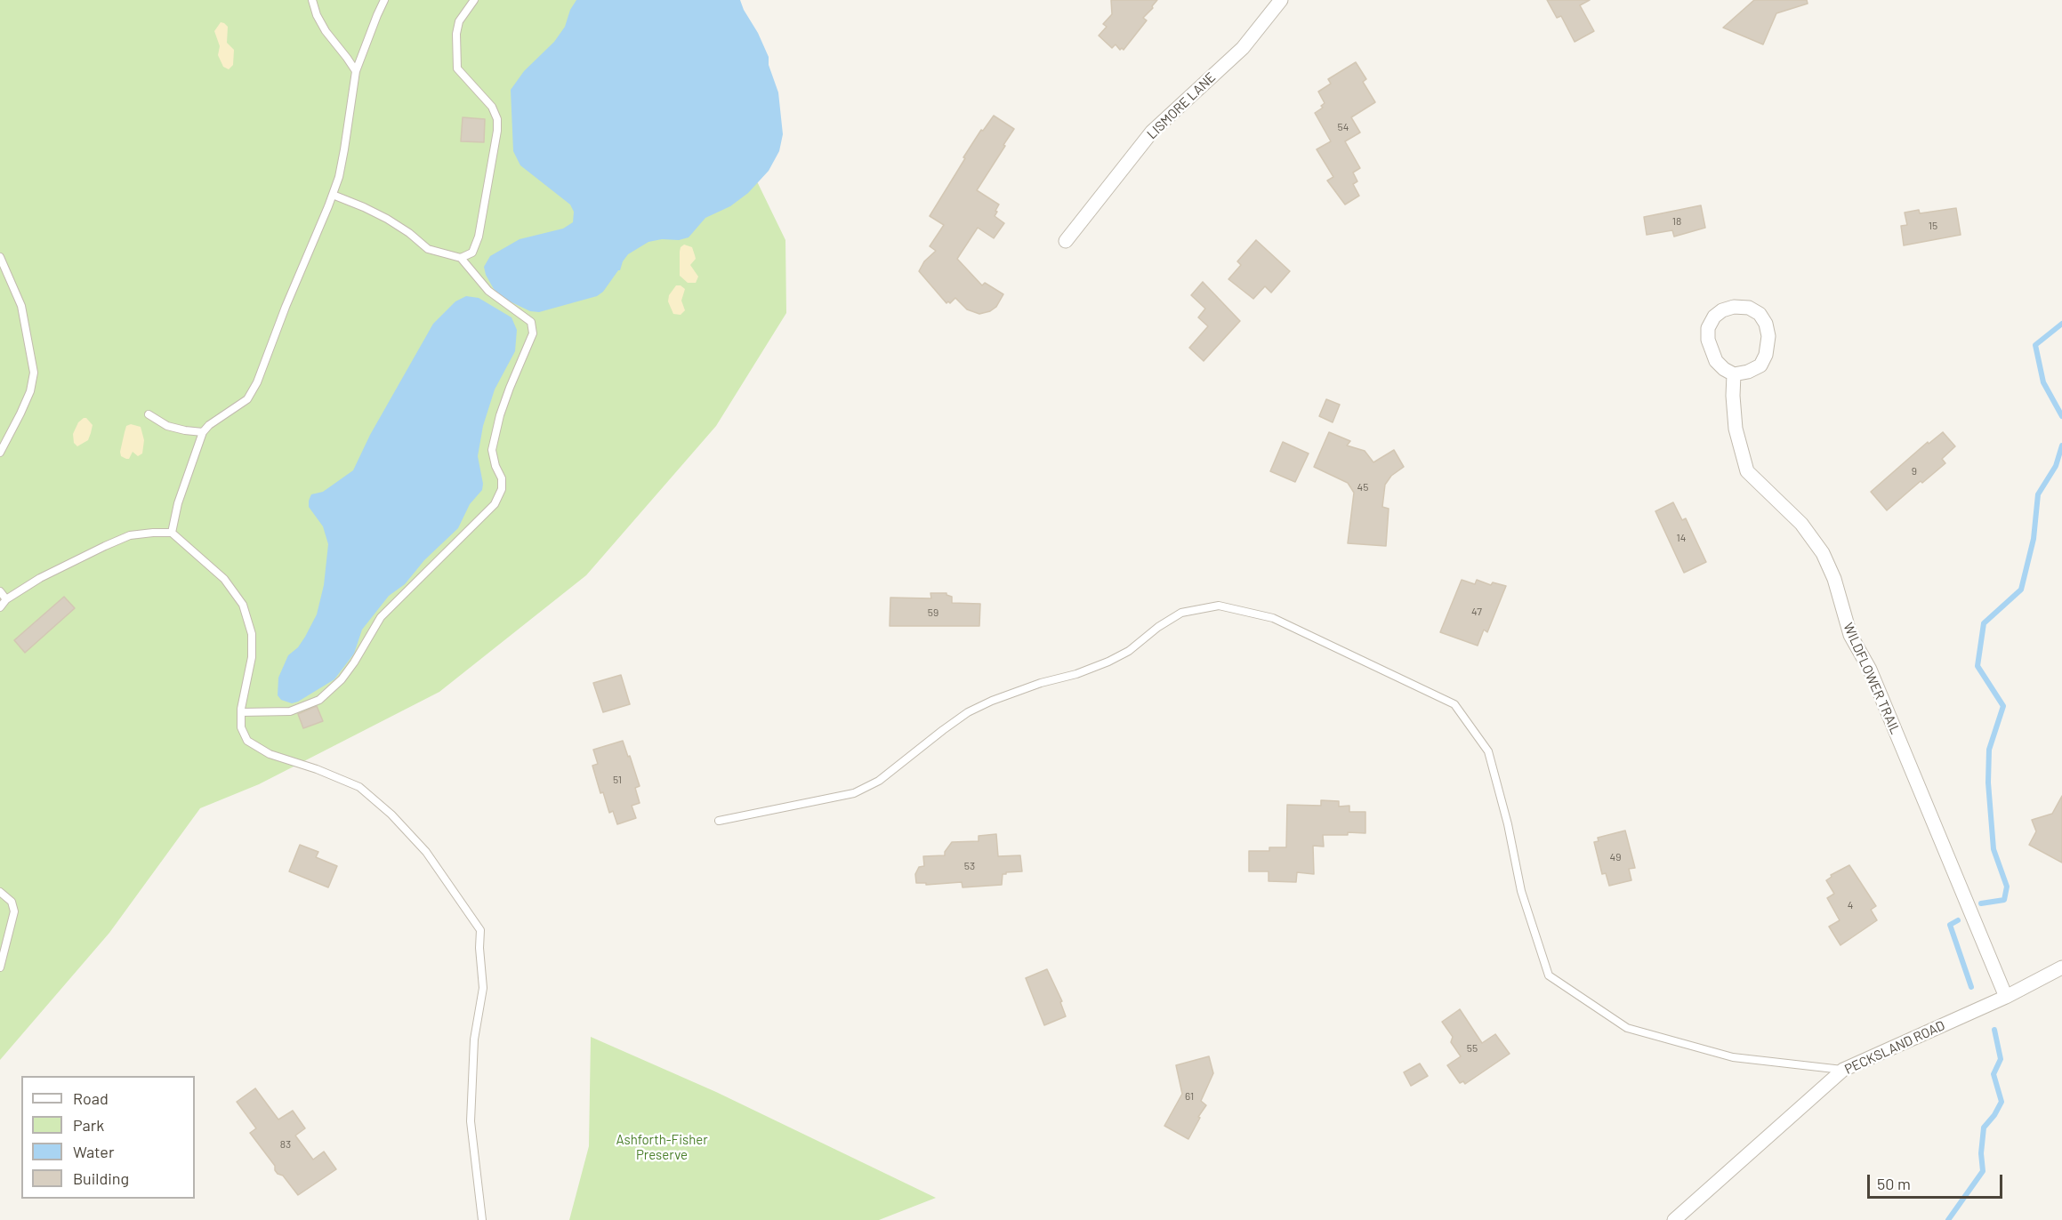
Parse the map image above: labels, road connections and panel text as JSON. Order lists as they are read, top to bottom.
{
  "streets": {
    "street": ["LISMORE LANE", "WILDFLOWER TRAIL", "PECKSLAND ROAD"]
  },
  "crossings": [
    ["WILDFLOWER TRAIL", "PECKSLAND ROAD"]
  ],
  "parks": ["Ashforth-Fisher Preserve"],
  "house_numbers": [
    "54",
    "18",
    "15",
    "9",
    "45",
    "14",
    "47",
    "59",
    "51",
    "49",
    "53",
    "4",
    "55",
    "61",
    "83"
  ],
  "legend": [
    "Road",
    "Park",
    "Water",
    "Building"
  ],
  "scale_bar": "50 m"
}
